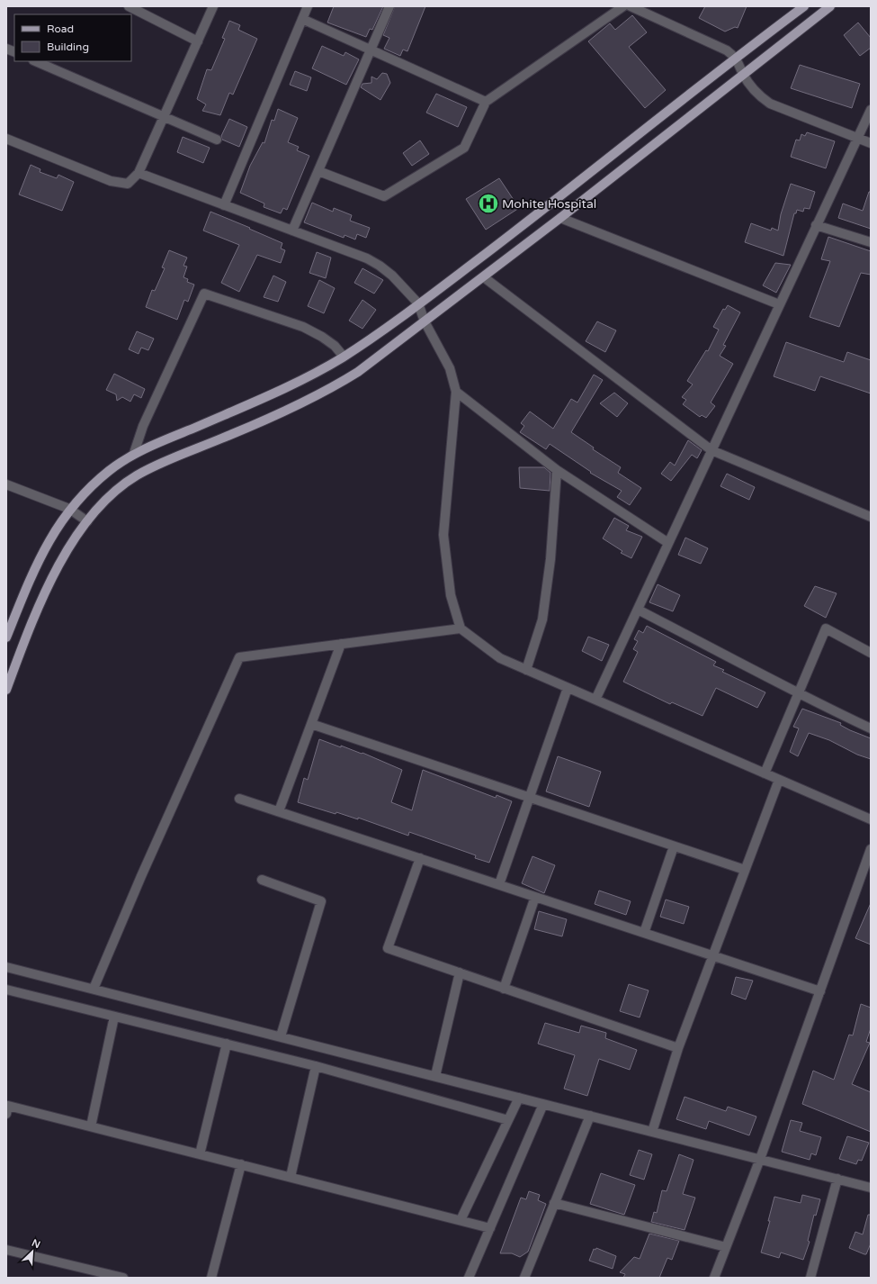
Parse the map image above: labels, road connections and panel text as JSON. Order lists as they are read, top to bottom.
{
  "places": {
    "hospital": ["Mohite Hospital"]
  },
  "legend": ["Road", "Building"],
  "north": "top right"
}
